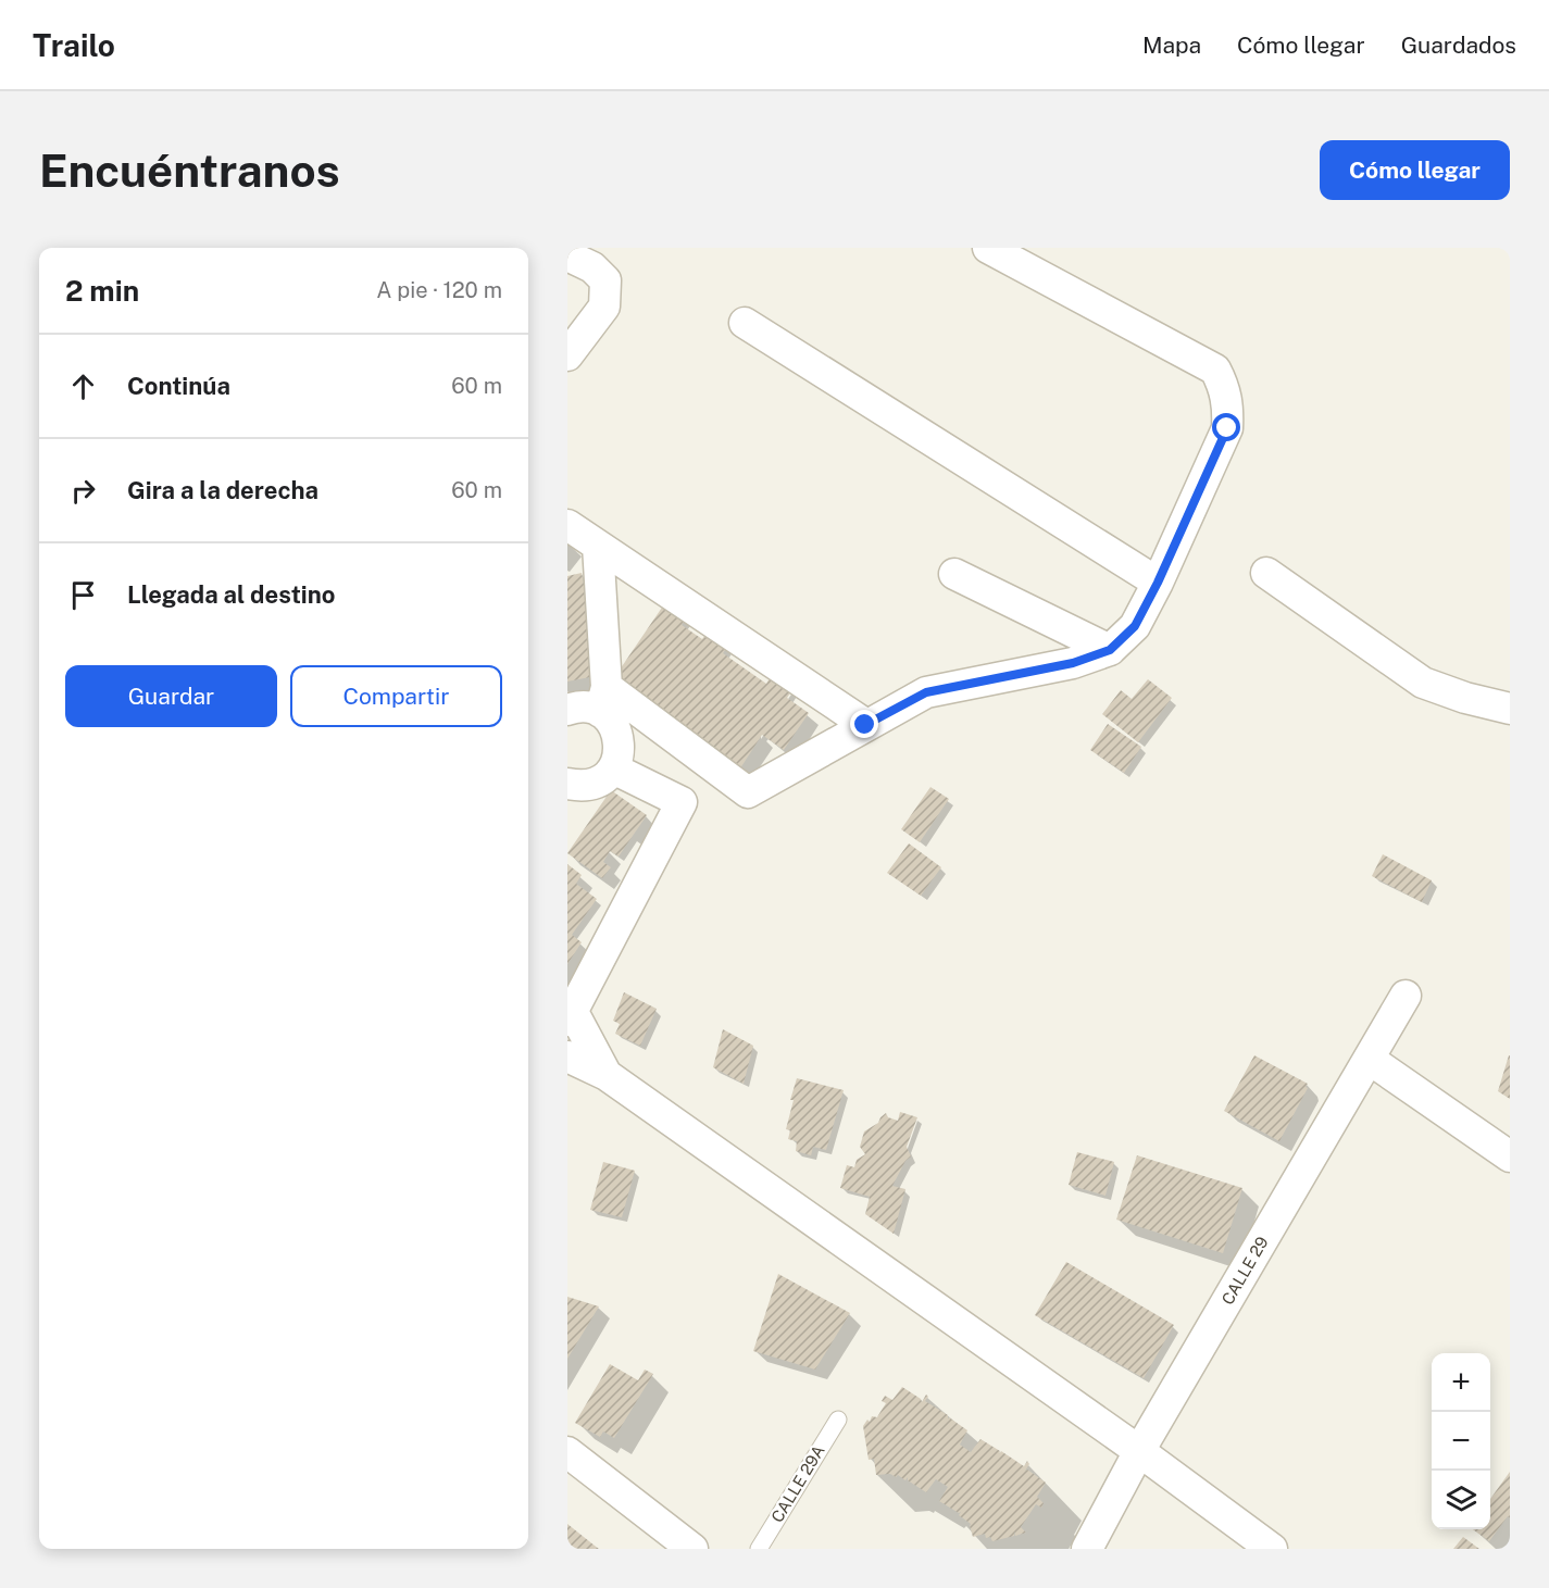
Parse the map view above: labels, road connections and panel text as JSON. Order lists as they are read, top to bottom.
{
  "streets": {
    "street": ["CALLE 29"],
    "lane": ["CALLE 29A"]
  },
  "page": {
    "header": "Trailo",
    "nav": ["Mapa", "Cómo llegar", "Guardados"],
    "buttons": [
      "Cómo llegar",
      ["Guardar", "Compartir"]
    ],
    "title": "Encuéntranos",
    "heading": ["2 min", "A pie · 120 m"],
    "list": [
      ["Continúa", "60 m"],
      ["Gira a la derecha", "60 m"],
      "Llegada al destino"
    ],
    "map_buttons": ["+", "−"]
  }
}
